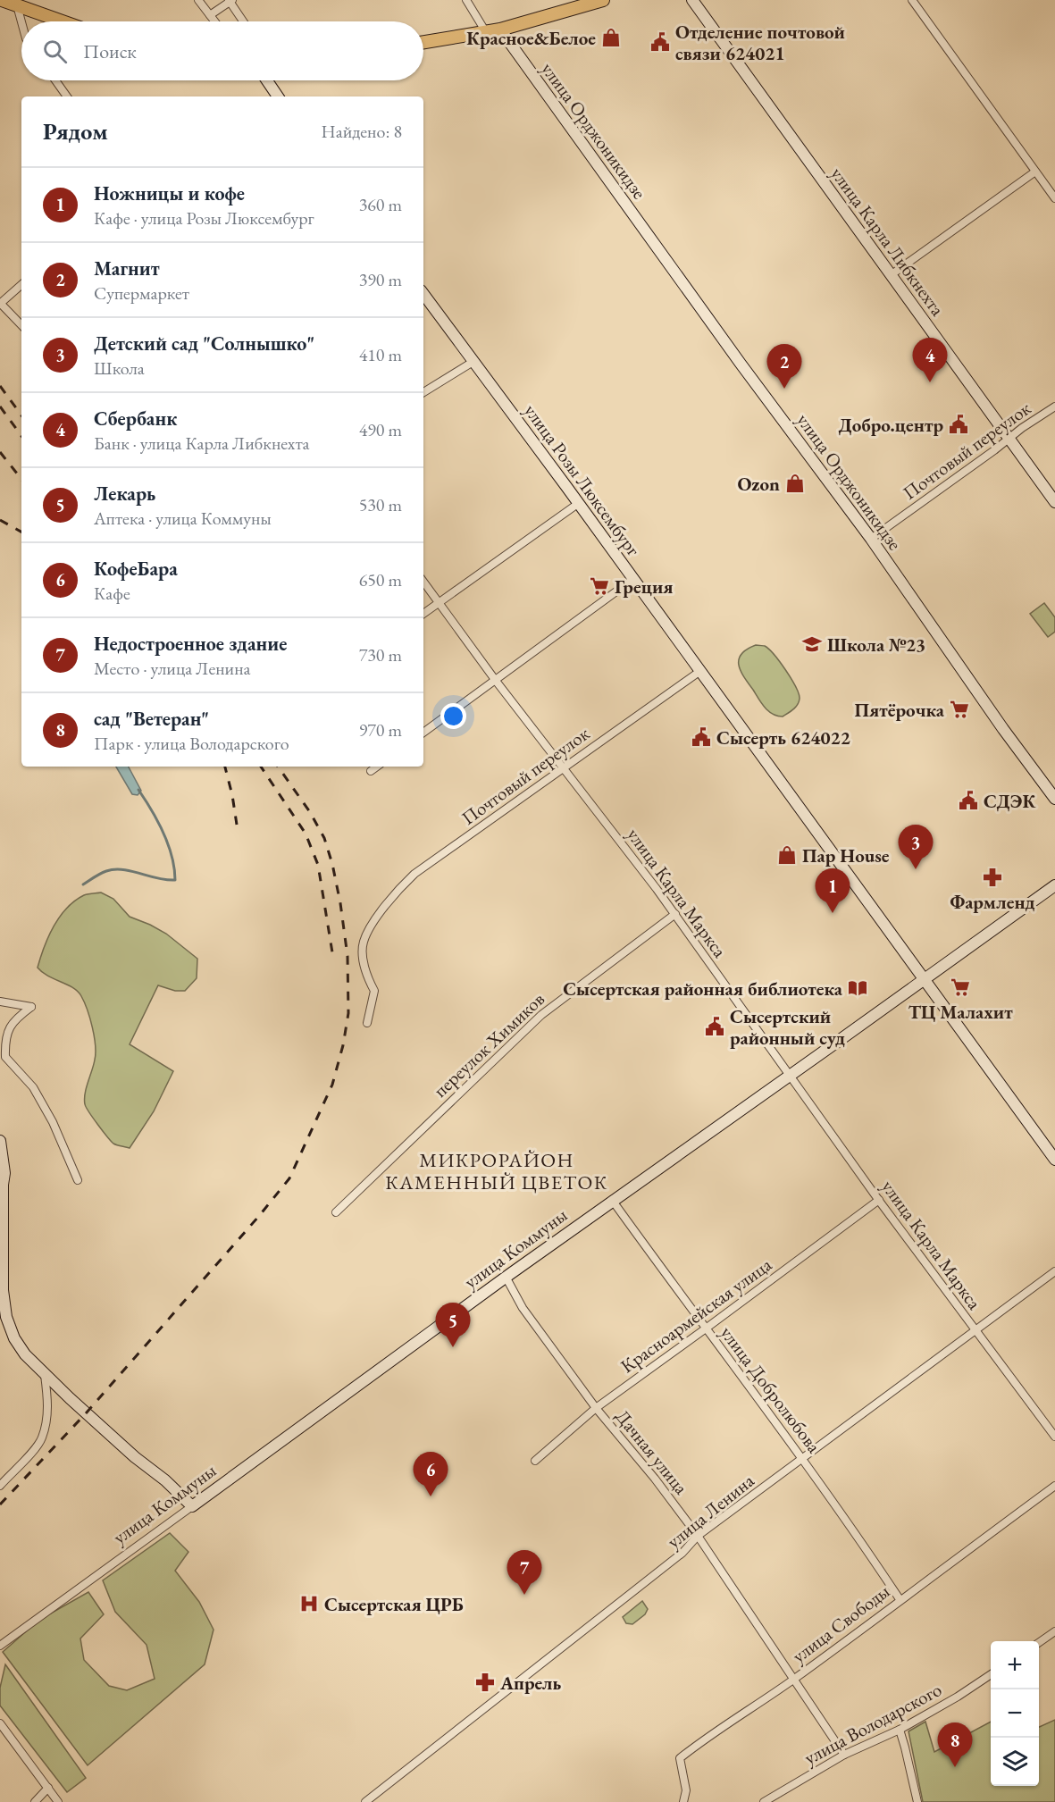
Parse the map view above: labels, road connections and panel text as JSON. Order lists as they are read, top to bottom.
{
  "streets": {
    "street": [
      "улица Орджоникидзе",
      "улица Карла Либкнехта",
      "Почтовый переулок",
      "улица Розы Люксембург",
      "улица Карла Маркса",
      "переулок Химиков",
      "улица Коммуны",
      "Красноармейская улица",
      "улица Добролюбова",
      "Дачная улица",
      "улица Ленина",
      "улица Свободы",
      "улица Володарского"
    ]
  },
  "crossings": [
    ["улица Орджоникидзе", "Почтовый переулок"],
    ["улица Карла Либкнехта", "Почтовый переулок"],
    ["Почтовый переулок", "улица Розы Люксембург"],
    ["Почтовый переулок", "улица Карла Маркса"],
    ["улица Розы Люксембург", "улица Коммуны"],
    ["улица Карла Маркса", "переулок Химиков"],
    ["улица Карла Маркса", "улица Коммуны"],
    ["улица Карла Маркса", "Красноармейская улица"],
    ["улица Карла Маркса", "улица Ленина"],
    ["улица Коммуны", "улица Добролюбова"],
    ["улица Коммуны", "Дачная улица"],
    ["Красноармейская улица", "улица Добролюбова"],
    ["Красноармейская улица", "Дачная улица"],
    ["улица Добролюбова", "улица Ленина"],
    ["улица Добролюбова", "улица Свободы"],
    ["Дачная улица", "улица Ленина"],
    ["Дачная улица", "улица Свободы"],
    ["Дачная улица", "улица Володарского"]
  ],
  "districts": ["МИКРОРАЙОН КАМЕННЫЙ ЦВЕТОК"],
  "places": {
    "shop": ["Красное&Белое", "Ozon", "Пар House"],
    "public building": [
      "Отделение почтовой связи 624021",
      "Добро.центр",
      "Сысерть 624022",
      "СДЭК",
      "Сысертский районный суд"
    ],
    "supermarket": ["Греция", "Пятёрочка", "ТЦ Малахит"],
    "school or university": ["Школа №23"],
    "pharmacy": ["Фармленд", "Апрель"],
    "library": ["Сысертская районная библиотека"],
    "hospital": ["Сысертская ЦРБ"]
  },
  "page": {
    "search": "Поиск",
    "heading": ["Рядом", "Найдено: 8"],
    "list": [
      {
        "mark": "1",
        "name": "Ножницы и кофе",
        "note": "Кафе · улица Розы Люксембург",
        "value": "360 m"
      },
      {
        "mark": "2",
        "name": "Магнит",
        "note": "Супермаркет",
        "value": "390 m"
      },
      {
        "mark": "3",
        "name": "Детский сад \"Солнышко\"",
        "note": "Школа",
        "value": "410 m"
      },
      {
        "mark": "4",
        "name": "Сбербанк",
        "note": "Банк · улица Карла Либкнехта",
        "value": "490 m"
      },
      {
        "mark": "5",
        "name": "Лекарь",
        "note": "Аптека · улица Коммуны",
        "value": "530 m"
      },
      {
        "mark": "6",
        "name": "КофеБара",
        "note": "Кафе",
        "value": "650 m"
      },
      {
        "mark": "7",
        "name": "Недостроенное здание",
        "note": "Место · улица Ленина",
        "value": "730 m"
      },
      {
        "mark": "8",
        "name": "сад \"Ветеран\"",
        "note": "Парк · улица Володарского",
        "value": "970 m"
      }
    ],
    "pins": [
      "4",
      "2",
      "3",
      "1",
      "5",
      "6",
      "7",
      "8"
    ],
    "map_buttons": ["+", "−"]
  }
}
